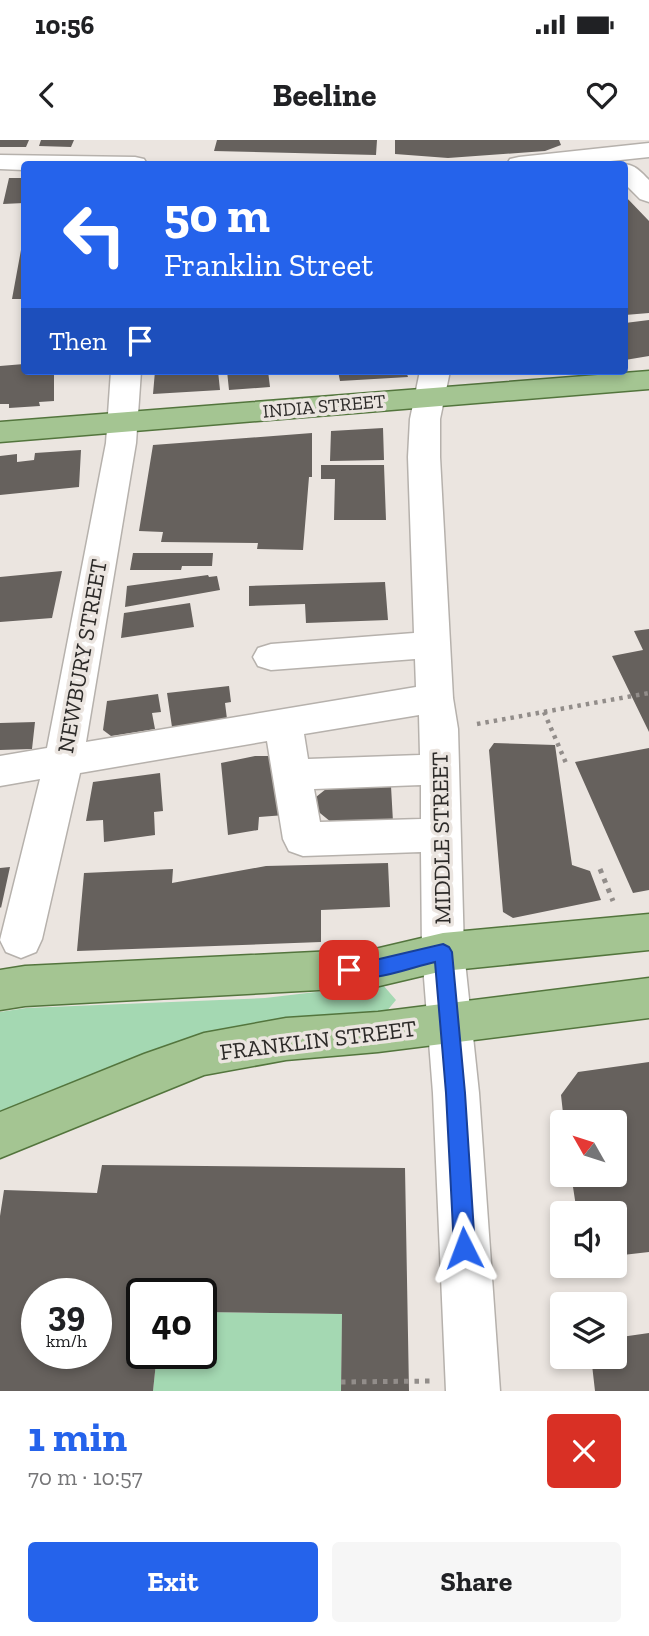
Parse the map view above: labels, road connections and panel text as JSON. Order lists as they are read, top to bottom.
{
  "streets": {
    "main road": ["INDIA STREET", "FRANKLIN STREET"],
    "street": ["NEWBURY STREET", "MIDDLE STREET"]
  },
  "crossings": [
    ["INDIA STREET", "NEWBURY STREET"],
    ["INDIA STREET", "MIDDLE STREET"],
    ["MIDDLE STREET", "FRANKLIN STREET"]
  ],
  "north": "top left",
  "page": {
    "status": "10:56",
    "header": "Beeline",
    "turn": ["50 m", "Franklin Street"],
    "then": "Then",
    "speed": "39 km/h",
    "limit": "40",
    "heading": ["1 min", "70 m · 10:57"],
    "buttons": ["Exit", "Share"]
  }
}
